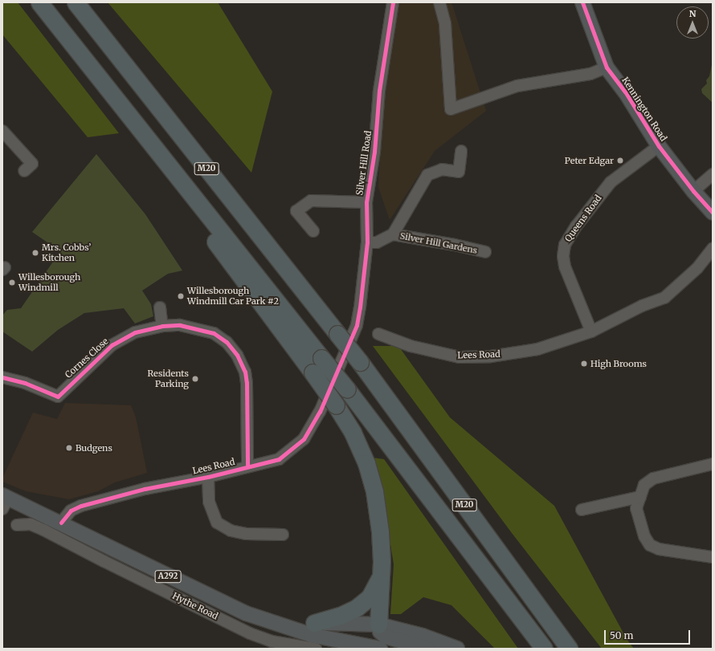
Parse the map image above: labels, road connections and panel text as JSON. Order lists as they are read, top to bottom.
{
  "streets": {
    "highway": ["M20"],
    "main road": ["Kennington Road", "A292", "Hythe Road"],
    "street": [
      "Silver Hill Road",
      "Queens Road",
      "Silver Hill Gardens",
      "Lees Road",
      "Cornes Close"
    ]
  },
  "crossings": [
    ["Kennington Road", "Queens Road"],
    ["Silver Hill Road", "Silver Hill Gardens"],
    ["Silver Hill Road", "Lees Road"],
    ["M20", "Hythe Road"],
    ["Queens Road", "Lees Road"],
    ["Lees Road", "Cornes Close"],
    ["Lees Road", "Hythe Road"]
  ],
  "places": [
    "Peter Edgar",
    "Mrs. Cobbs’ Kitchen",
    "Willesborough Windmill",
    "Willesborough Windmill Car Park #2",
    "High Brooms",
    "Residents Parking",
    "Budgens"
  ],
  "scale_bar": "50 m",
  "north": "top"
}
